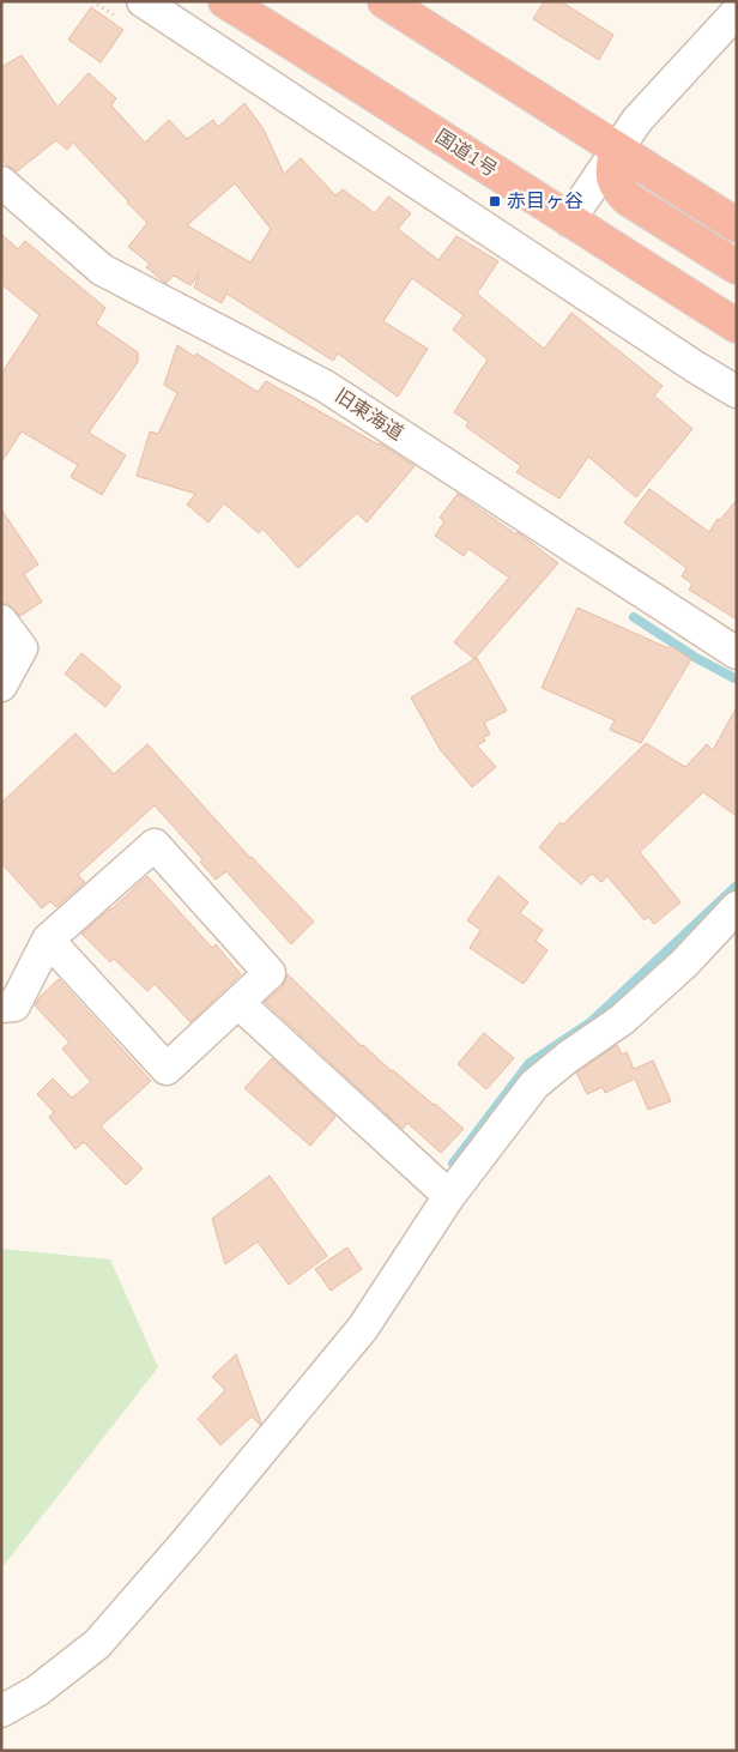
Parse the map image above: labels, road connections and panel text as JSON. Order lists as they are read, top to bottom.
{
  "streets": {
    "highway": ["国道1号"],
    "street": ["旧東海道"]
  },
  "places": {
    "transit": ["赤目ヶ谷"]
  }
}
